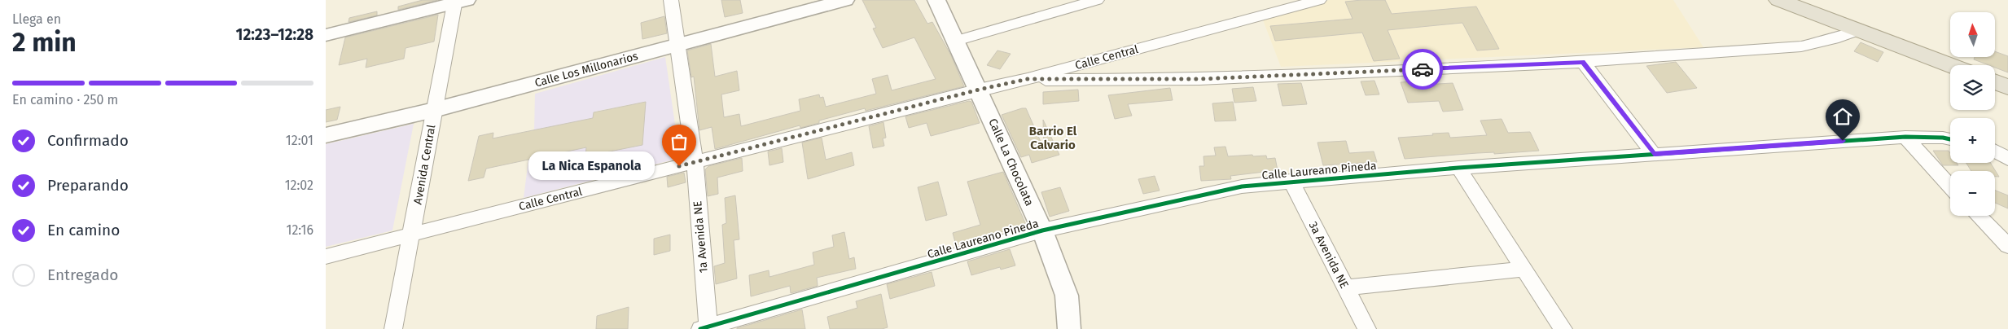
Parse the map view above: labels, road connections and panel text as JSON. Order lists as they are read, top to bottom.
{
  "streets": {
    "street": [
      "Calle Central",
      "Calle Los Millonarios",
      "Calle La Chocolata",
      "Avenida Central",
      "Calle Laureano Pineda",
      "1a Avenida NE",
      "3a Avenida NE"
    ]
  },
  "crossings": [
    ["Calle Central", "Calle La Chocolata"],
    ["Calle Central", "Avenida Central"],
    ["Calle Central", "1a Avenida NE"],
    ["Calle Los Millonarios", "Avenida Central"],
    ["Calle Los Millonarios", "1a Avenida NE"],
    ["Calle La Chocolata", "Calle Laureano Pineda"],
    ["Calle Laureano Pineda", "1a Avenida NE"],
    ["Calle Laureano Pineda", "3a Avenida NE"]
  ],
  "districts": ["Barrio El Calvario"],
  "places": ["La Nica Espanola"],
  "north": "top",
  "page": {
    "heading": ["2 min", "Llega en", "12:23–12:28"],
    "map_buttons": ["+", "−"],
    "bar": "En camino · 250 m",
    "list": [
      ["Confirmado", "12:01"],
      ["Preparando", "12:02"],
      ["En camino", "12:16"],
      "Entregado"
    ],
    "bubble": "La Nica Espanola"
  }
}
